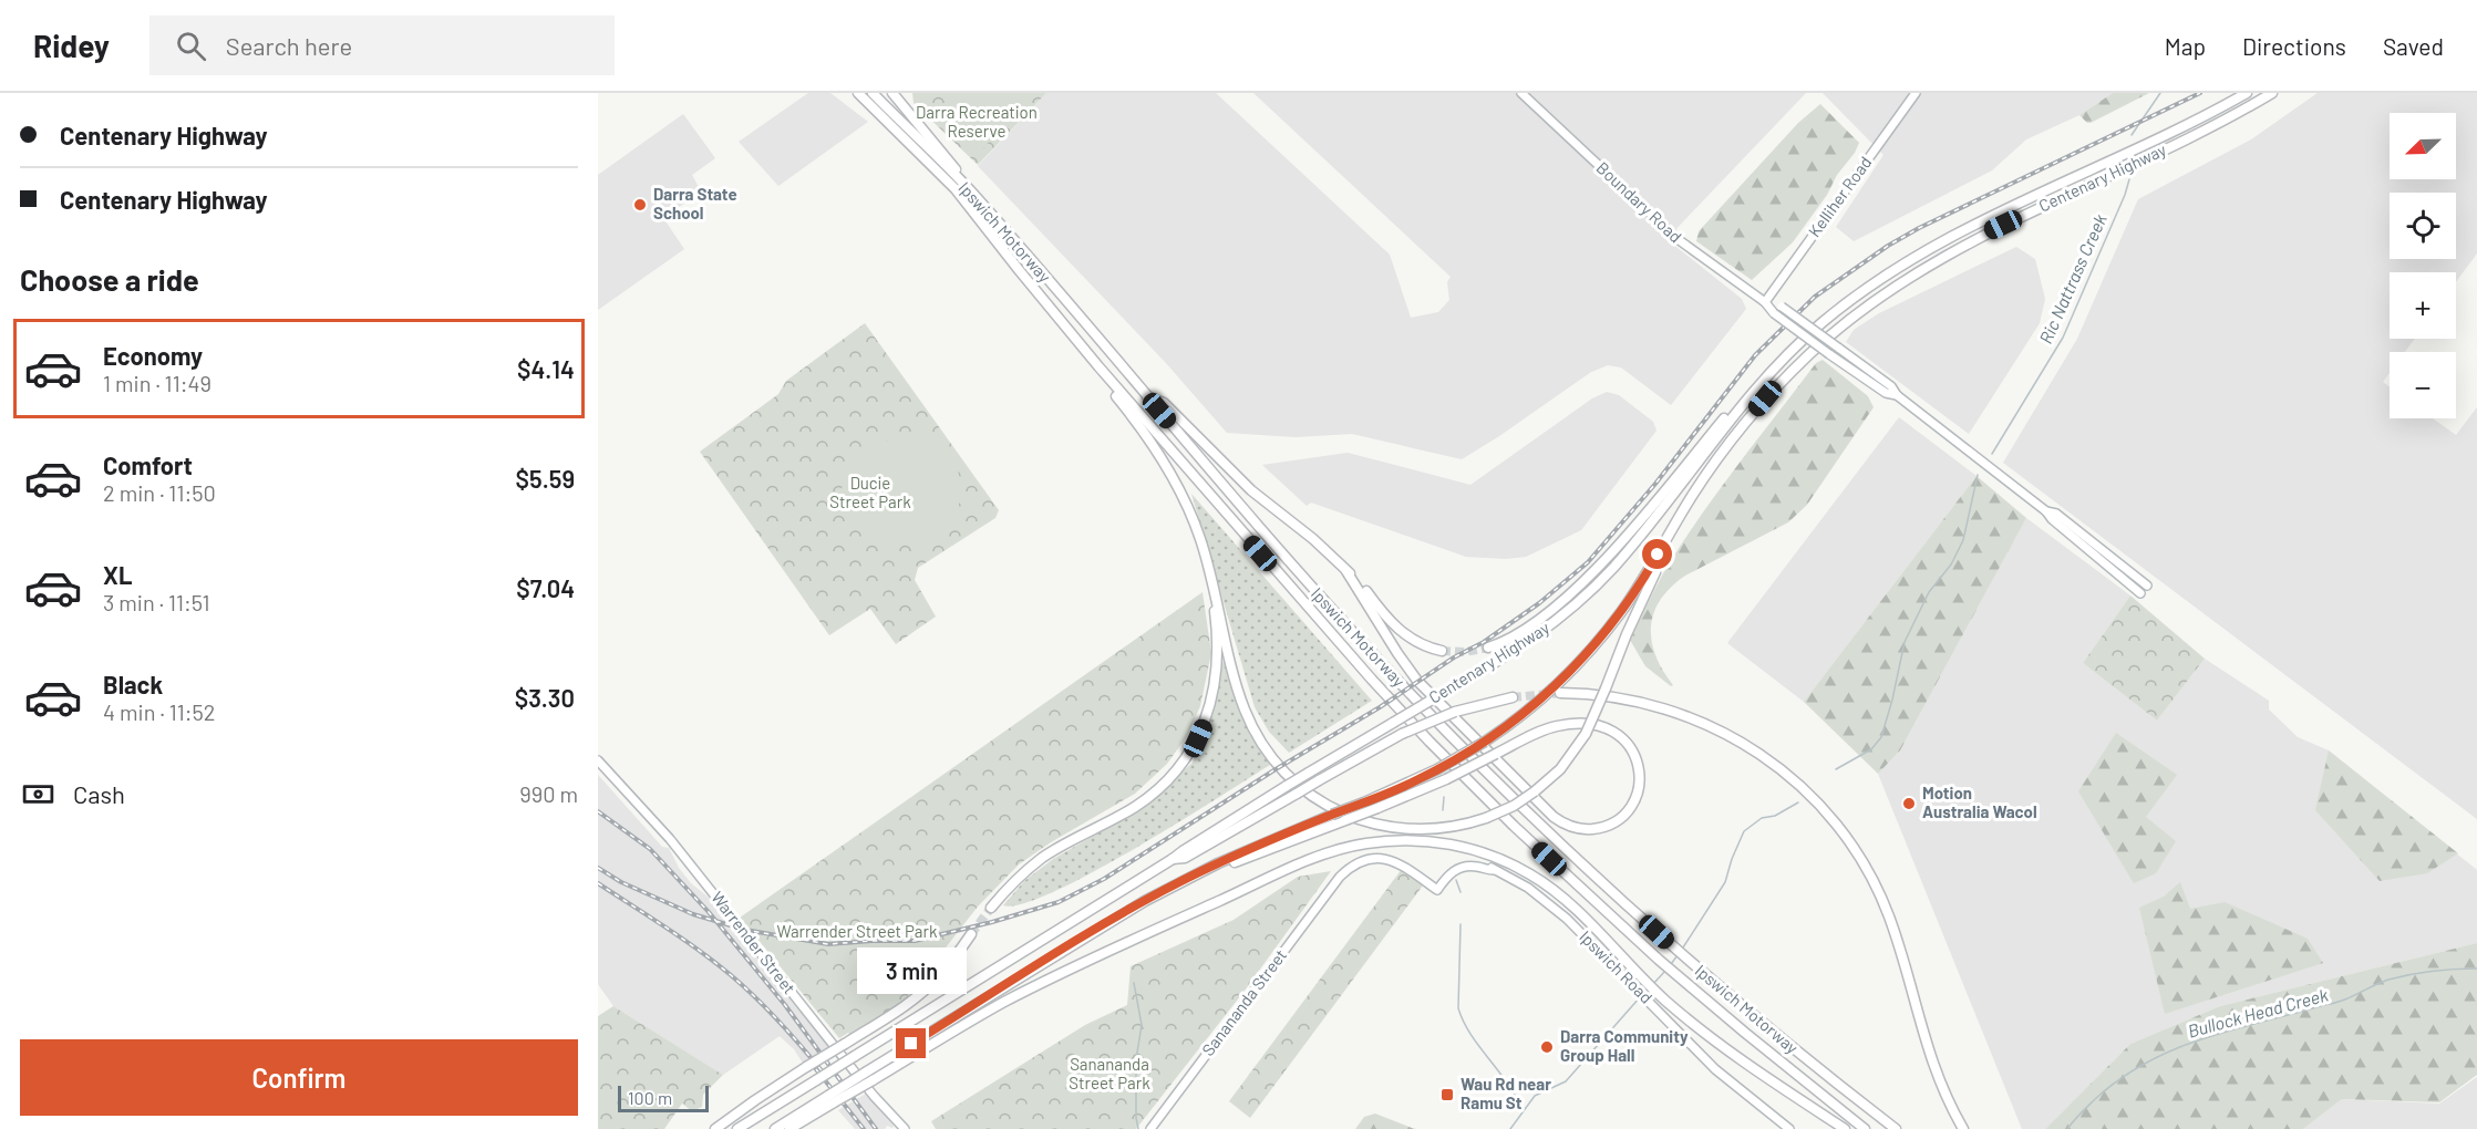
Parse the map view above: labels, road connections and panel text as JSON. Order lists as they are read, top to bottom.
{
  "streets": {
    "highway": ["Centenary Highway", "Ipswich Motorway"],
    "street": [
      "Kelliher Road",
      "Boundary Road",
      "Warrender Street",
      "Ipswich Road",
      "Sanananda Street"
    ]
  },
  "crossings": [
    ["Kelliher Road", "Boundary Road"],
    ["Ipswich Road", "Sanananda Street"]
  ],
  "water": ["Ric Nattrass Creek", "Bullock Head Creek"],
  "parks": [
    "Darra Recreation Reserve",
    "Ducie Street Park",
    "Warrender Street Park",
    "Sanananda Street Park"
  ],
  "places": {
    "other": ["Darra State School", "Motion Australia Wacol", "Darra Community Group Hall"],
    "transit": ["Wau Rd near Ramu St"]
  },
  "scale_bar": "100 m",
  "north": "bottom left",
  "page": {
    "header": "Ridey",
    "search": "Search here",
    "nav": ["Map", "Directions", "Saved"],
    "banner": ["Centenary Highway", "Centenary Highway"],
    "map_buttons": ["+", "−"],
    "heading": "Choose a ride",
    "list": [
      {
        "name": "Economy",
        "note": "1 min · 11:49",
        "value": "$4.14"
      },
      {
        "name": "Comfort",
        "note": "2 min · 11:50",
        "value": "$5.59"
      },
      {
        "name": "XL",
        "note": "3 min · 11:51",
        "value": "$7.04"
      },
      {
        "name": "Black",
        "note": "4 min · 11:52",
        "value": "$3.30"
      }
    ],
    "pay": ["Cash", "990 m"],
    "bubble": "3 min",
    "buttons": "Confirm",
    "scale": "100 m"
  }
}
